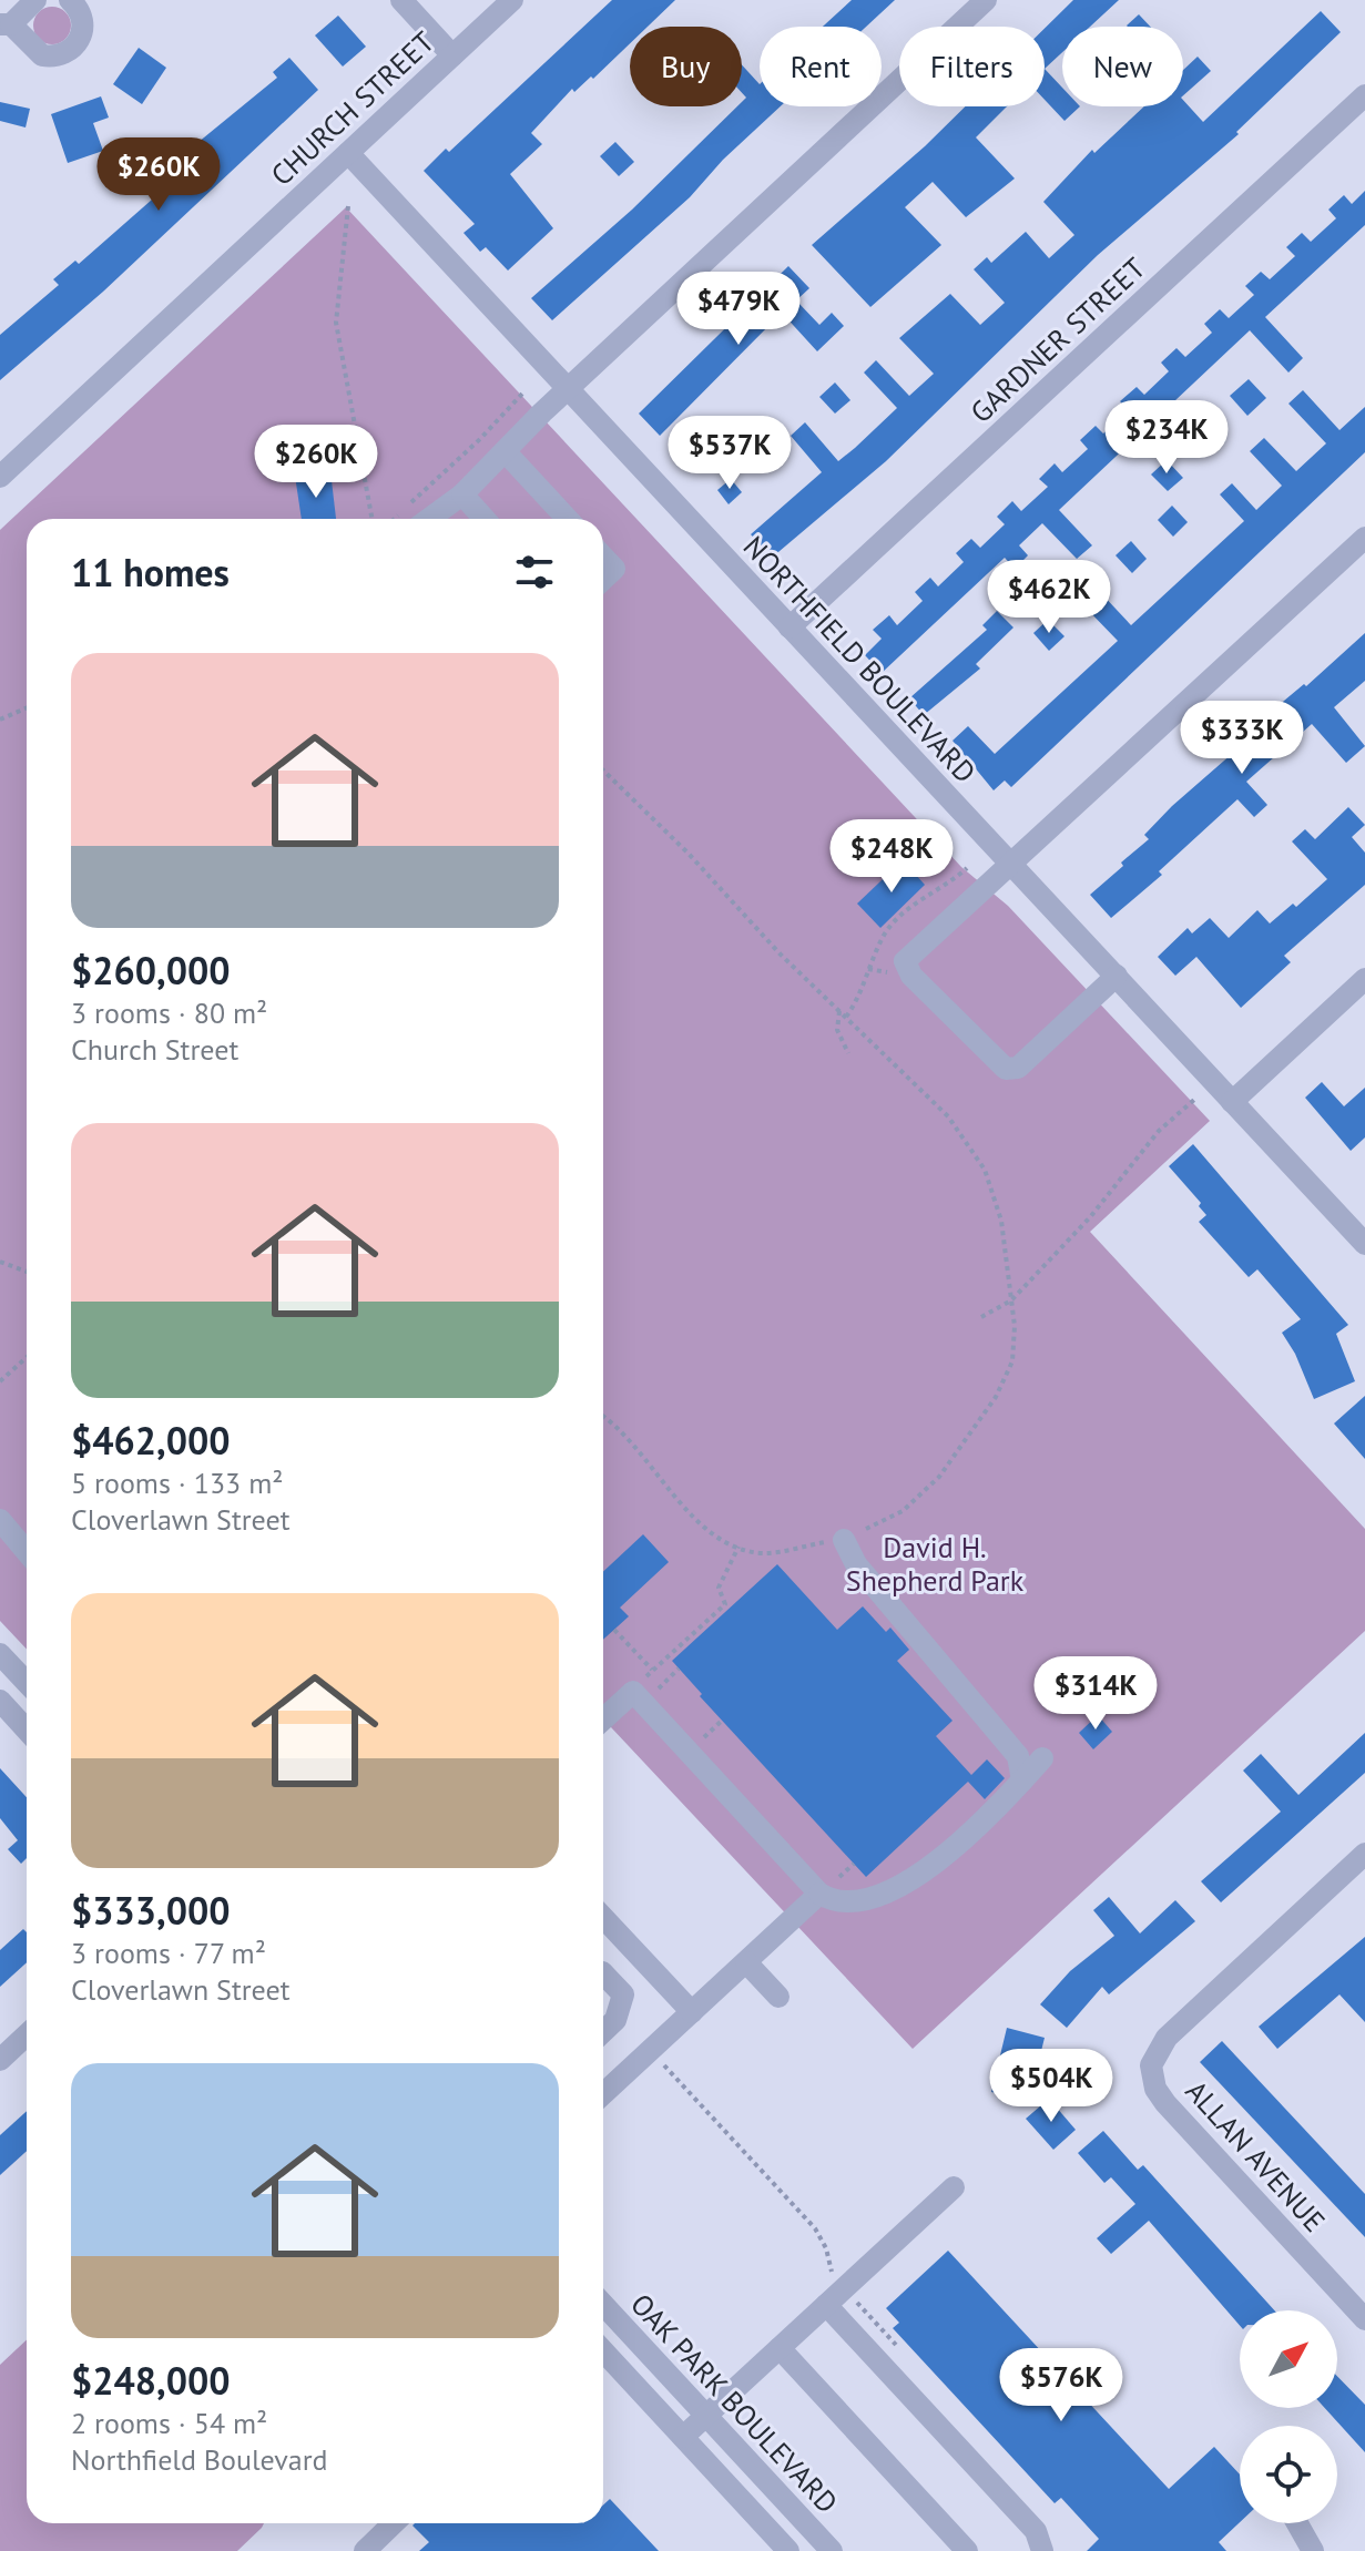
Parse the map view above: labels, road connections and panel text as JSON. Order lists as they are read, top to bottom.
{
  "streets": {
    "street": [
      "CHURCH STREET",
      "GARDNER STREET",
      "NORTHFIELD BOULEVARD",
      "ALLAN AVENUE",
      "OAK PARK BOULEVARD"
    ]
  },
  "crossings": [
    ["CHURCH STREET", "NORTHFIELD BOULEVARD"],
    ["GARDNER STREET", "NORTHFIELD BOULEVARD"]
  ],
  "parks": ["David H. Shepherd Park"],
  "north": "top right",
  "page": {
    "chip": [
      "Buy",
      "Rent",
      "Filters",
      "New"
    ],
    "price": [
      "$260K",
      "$479K",
      "$234K",
      "$537K",
      "$260K",
      "$462K",
      "$333K",
      "$248K",
      "$314K",
      "$504K",
      "$576K"
    ],
    "heading": "11 homes",
    "list": [
      {
        "name": "$260,000",
        "note": "3 rooms · 80 m² · Church Street"
      },
      {
        "name": "$462,000",
        "note": "5 rooms · 133 m² · Cloverlawn Street"
      },
      {
        "name": "$333,000",
        "note": "3 rooms · 77 m² · Cloverlawn Street"
      },
      {
        "name": "$248,000",
        "note": "2 rooms · 54 m² · Northfield Boulevard"
      }
    ]
  }
}
